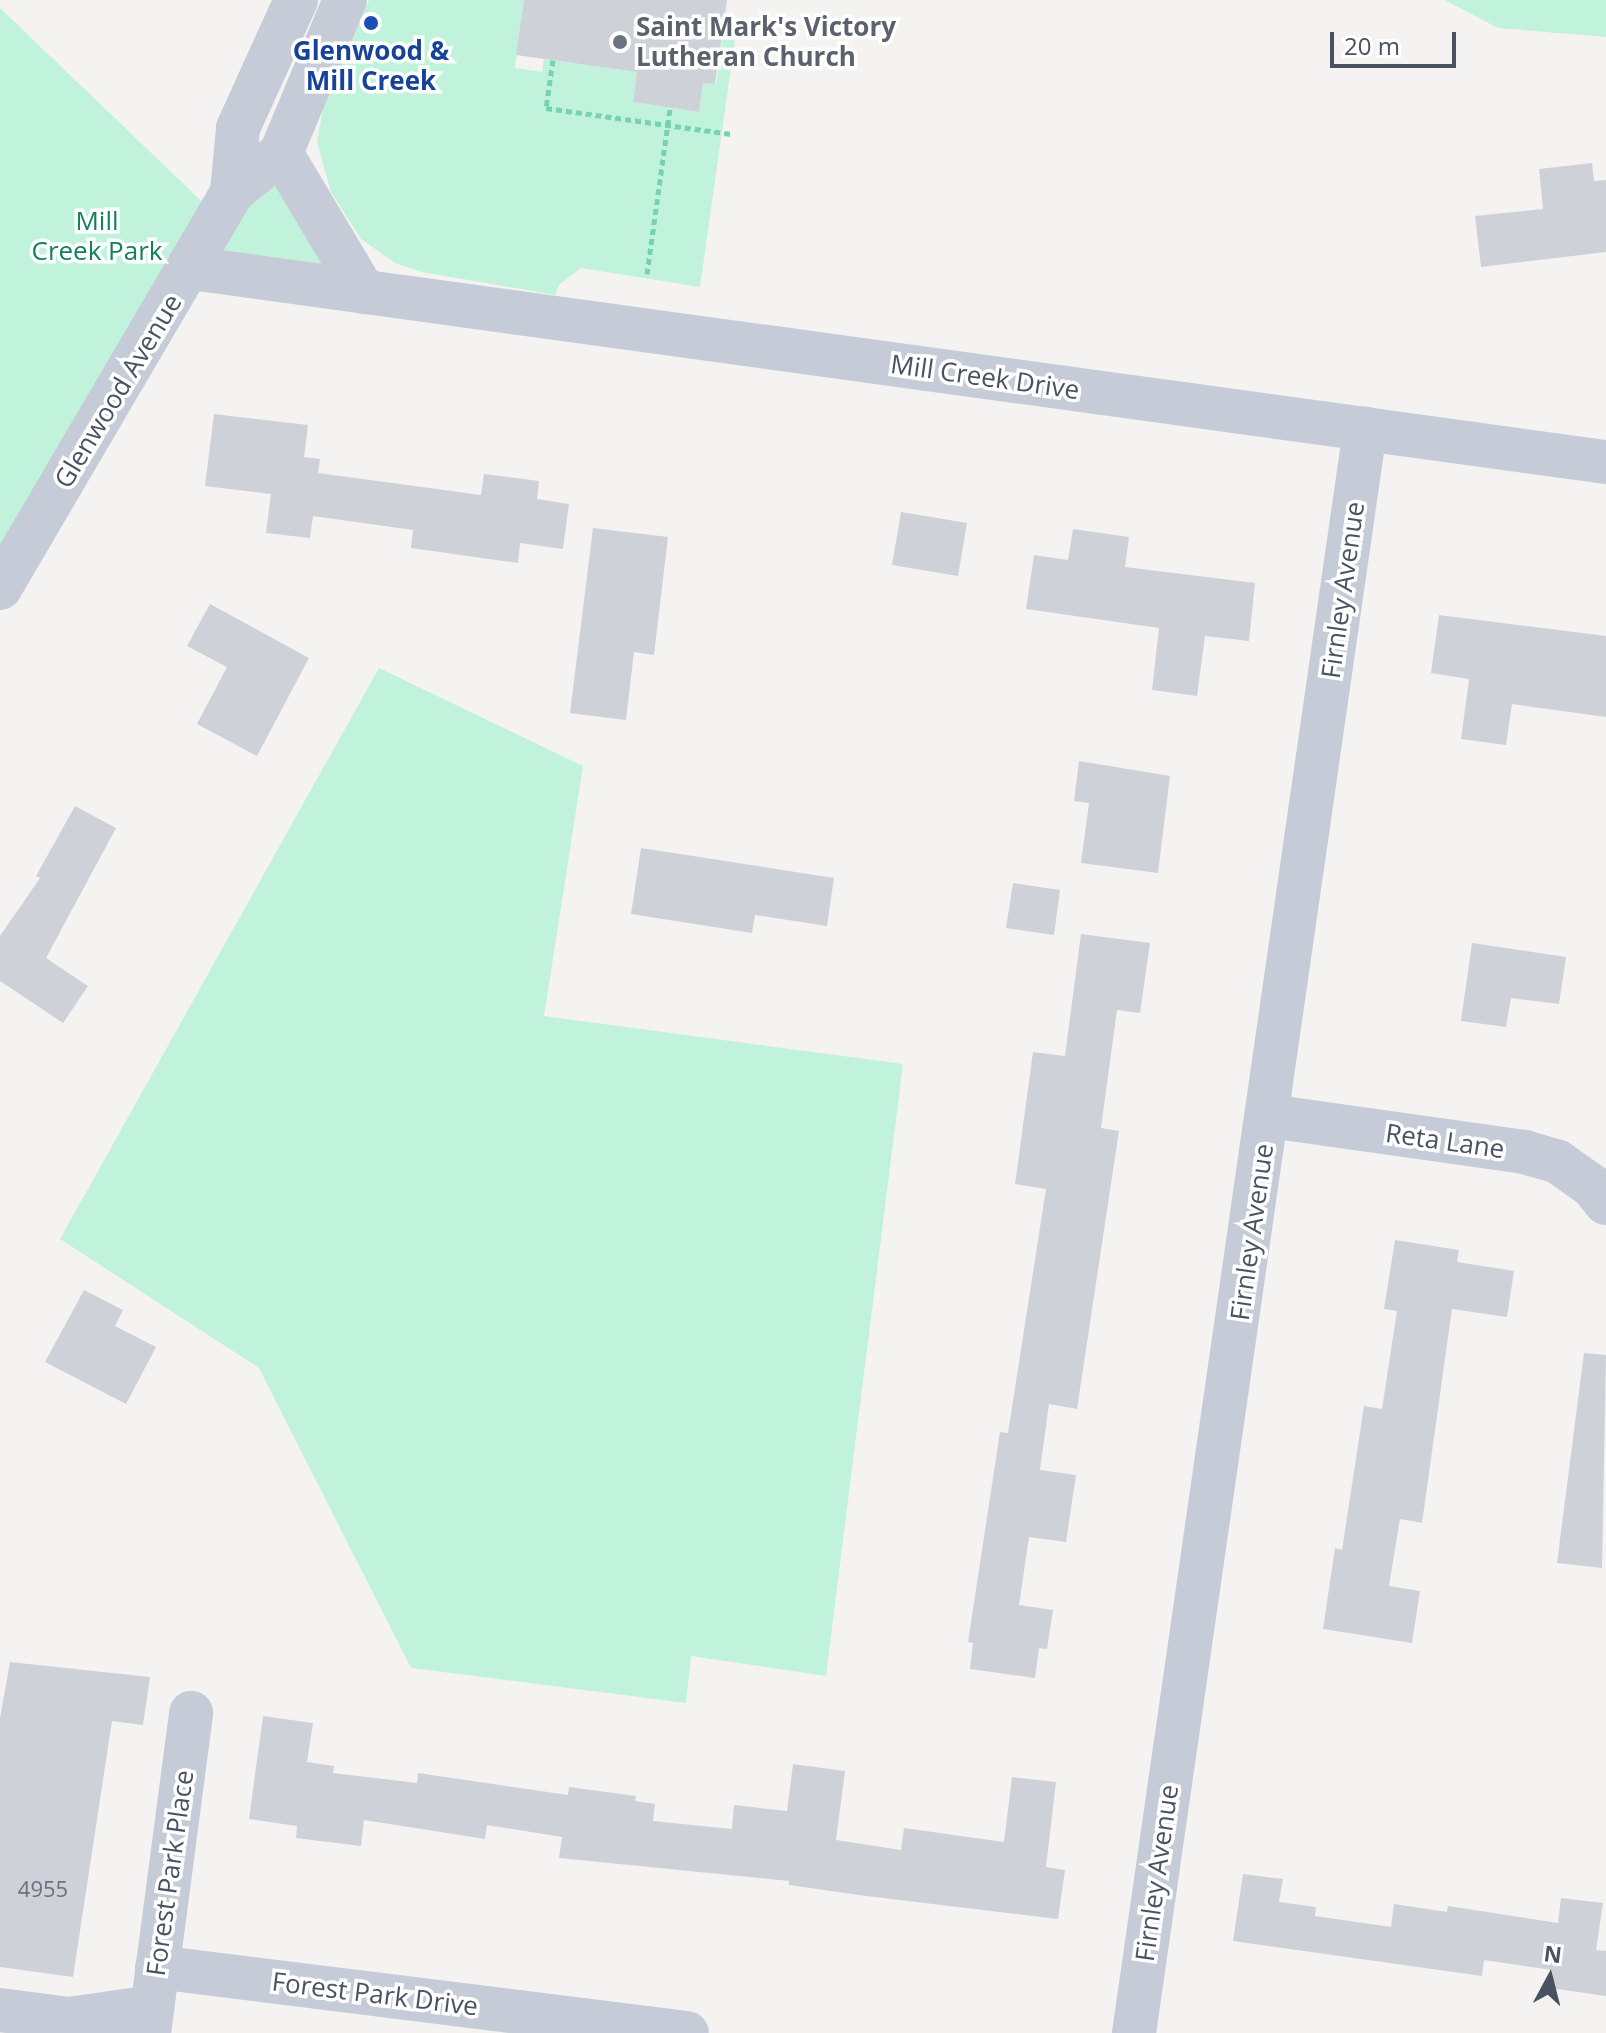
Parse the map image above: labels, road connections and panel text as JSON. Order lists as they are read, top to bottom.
{
  "streets": {
    "street": [
      "Mill Creek Drive",
      "Glenwood Avenue",
      "Firnley Avenue",
      "Reta Lane",
      "Forest Park Place",
      "Forest Park Drive"
    ]
  },
  "crossings": [
    ["Mill Creek Drive", "Glenwood Avenue"],
    ["Mill Creek Drive", "Firnley Avenue"],
    ["Firnley Avenue", "Reta Lane"],
    ["Forest Park Place", "Forest Park Drive"]
  ],
  "parks": ["Mill Creek Park"],
  "places": ["Glenwood & Mill Creek", "Saint Mark's Victory Lutheran Church"],
  "house_numbers": ["4955"],
  "scale_bar": "20 m",
  "north": "top"
}
